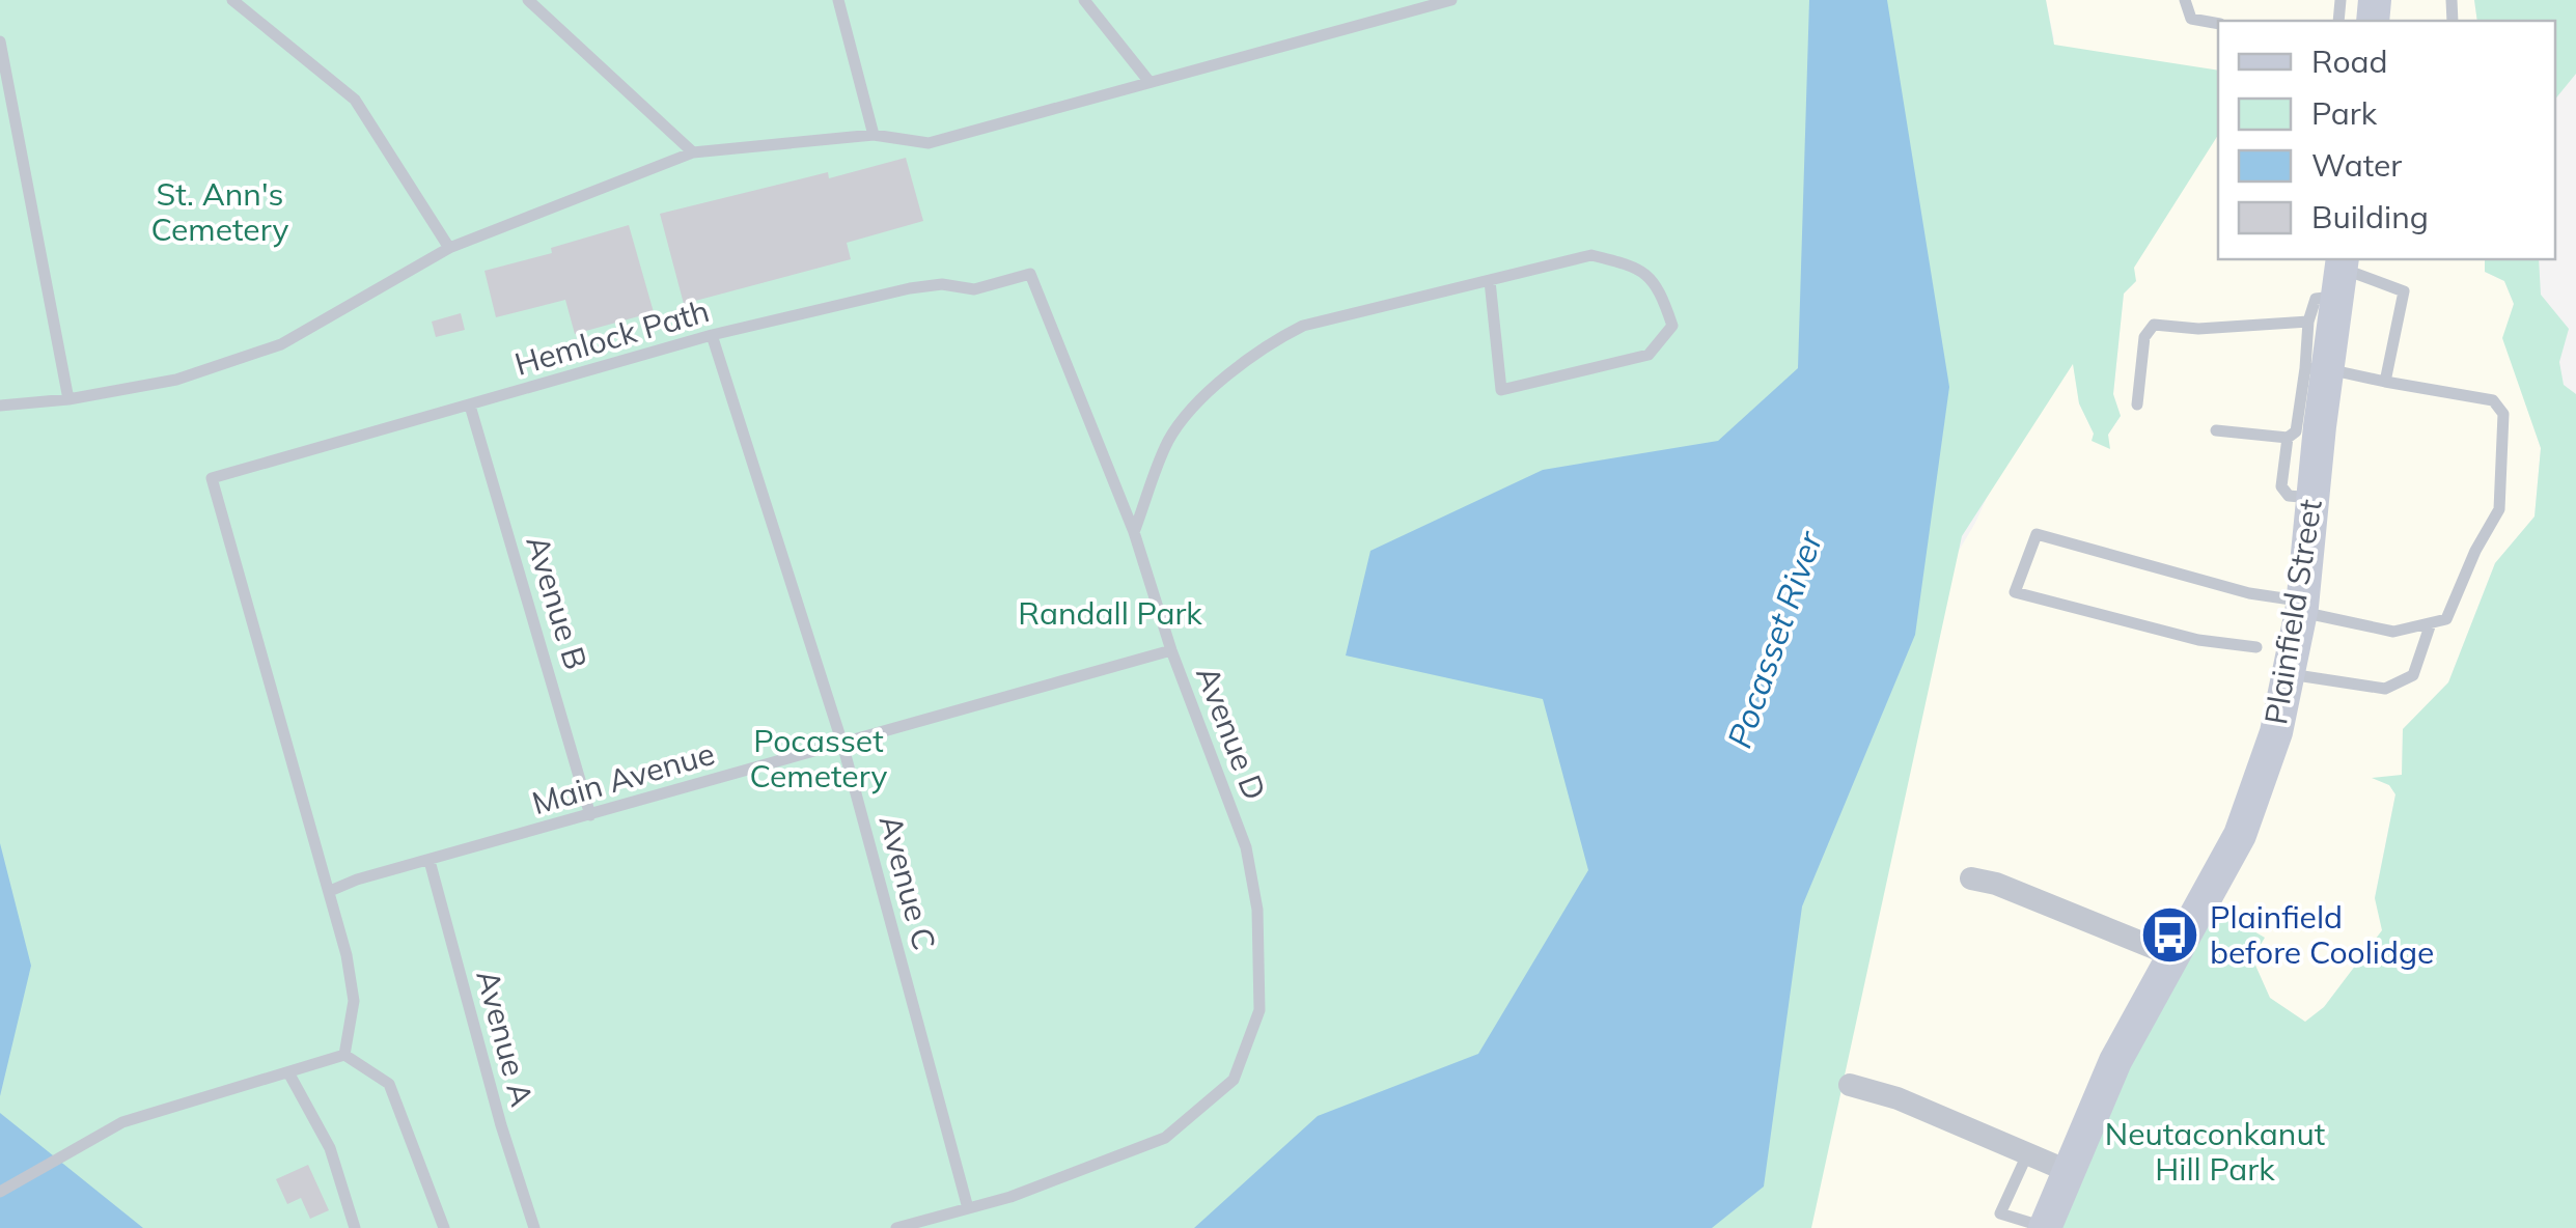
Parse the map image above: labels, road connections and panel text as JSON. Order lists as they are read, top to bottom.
{
  "streets": {
    "main road": ["Plainfield Street"],
    "lane": [
      "Hemlock Path",
      "Avenue B",
      "Avenue D",
      "Main Avenue",
      "Avenue C",
      "Avenue A"
    ]
  },
  "crossings": [
    ["Hemlock Path", "Avenue B"],
    ["Hemlock Path", "Avenue D"],
    ["Hemlock Path", "Main Avenue"],
    ["Hemlock Path", "Avenue C"],
    ["Avenue B", "Main Avenue"],
    ["Avenue D", "Main Avenue"],
    ["Avenue D", "Avenue C"],
    ["Main Avenue", "Avenue C"],
    ["Main Avenue", "Avenue A"]
  ],
  "water": ["Pocasset River"],
  "parks": [
    "St. Ann's Cemetery",
    "Randall Park",
    "Pocasset Cemetery",
    "Neutaconkanut Hill Park"
  ],
  "places": {
    "bus stop": ["Plainfield before Coolidge"]
  },
  "legend": [
    "Road",
    "Park",
    "Water",
    "Building"
  ]
}
